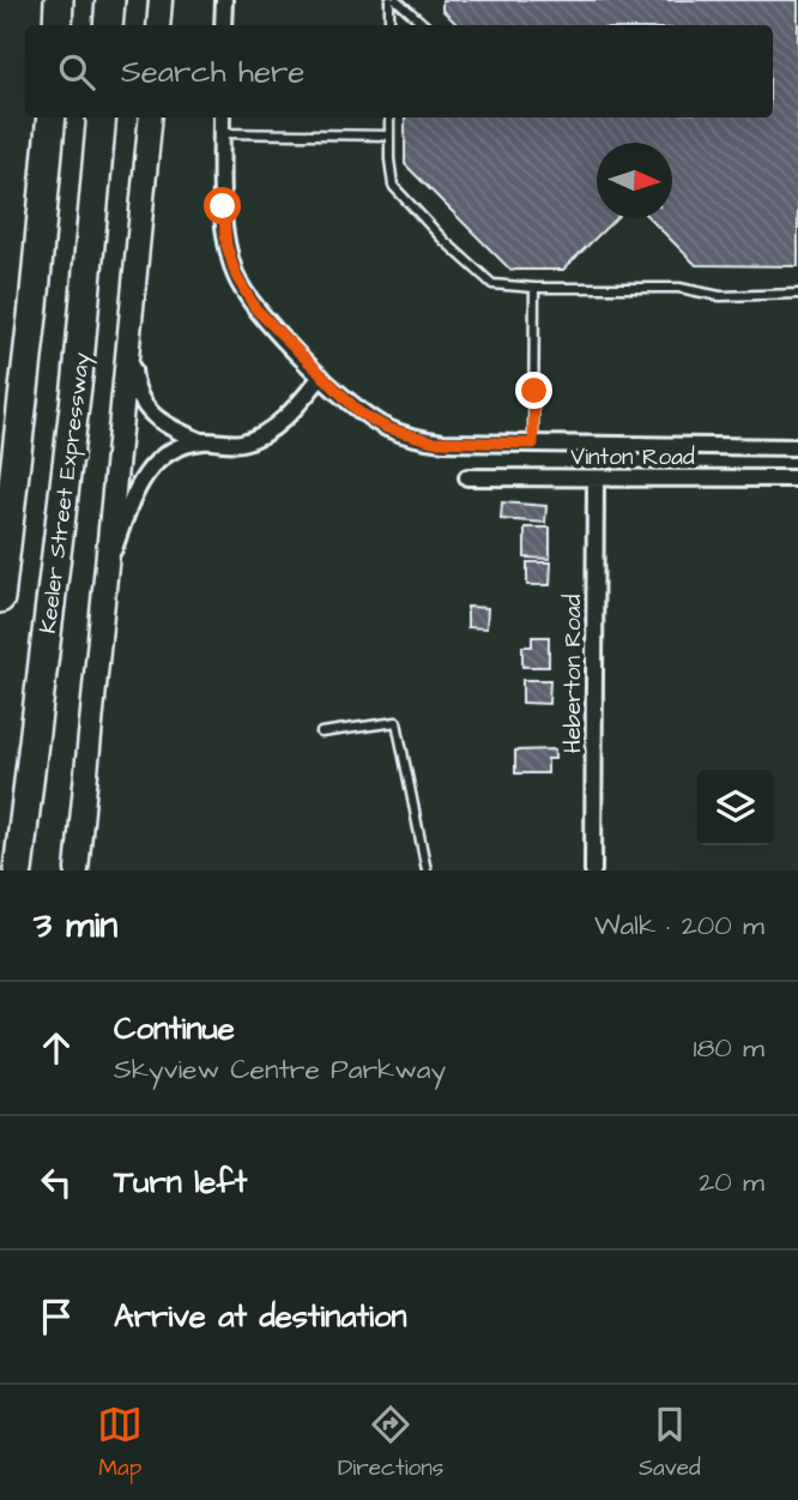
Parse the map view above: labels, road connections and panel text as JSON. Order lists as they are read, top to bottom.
{
  "streets": {
    "highway": ["Keeler Street Expressway"],
    "street": ["Vinton Road", "Heberton Road"]
  },
  "crossings": [
    ["Vinton Road", "Heberton Road"]
  ],
  "north": "right",
  "page": {
    "search": "Search here",
    "heading": ["3 min", "Walk · 200 m"],
    "list": [
      ["Continue", "Skyview Centre Parkway", "180 m"],
      ["Turn left", "20 m"],
      "Arrive at destination"
    ],
    "nav": ["Map", "Directions", "Saved"]
  }
}
